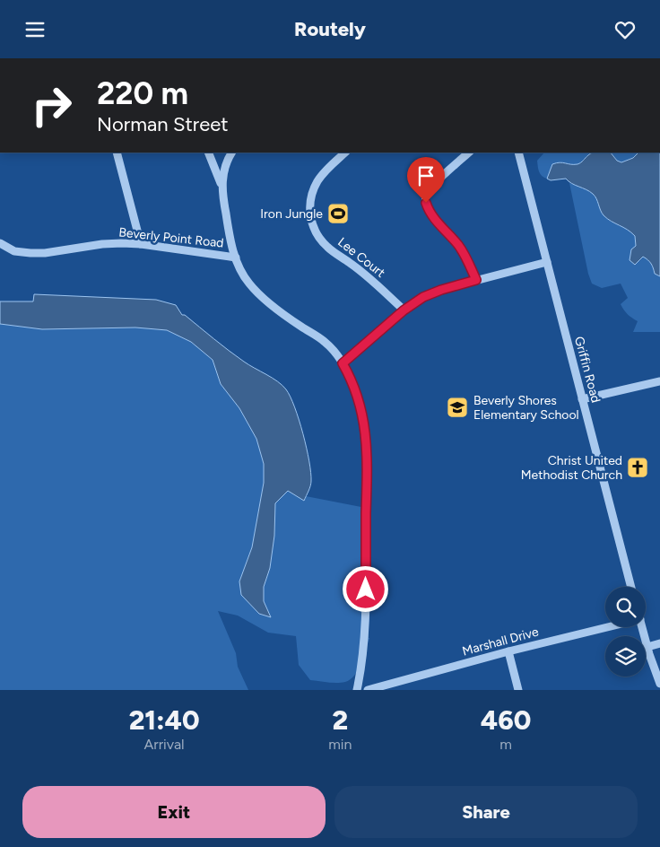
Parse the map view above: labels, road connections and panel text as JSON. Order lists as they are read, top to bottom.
{
  "streets": {
    "street": [
      "Beverly Point Road",
      "Lee Court",
      "Griffin Road",
      "Marshall Drive"
    ]
  },
  "places": {
    "sports": ["Iron Jungle"],
    "school or university": ["Beverly Shores Elementary School"],
    "church": ["Christ United Methodist Church"]
  },
  "page": {
    "header": "Routely",
    "turn": ["220 m", "Norman Street"],
    "eta": [
      "21:40",
      "Arrival",
      "2",
      "min",
      "460",
      "m"
    ],
    "buttons": ["Exit", "Share"]
  }
}
